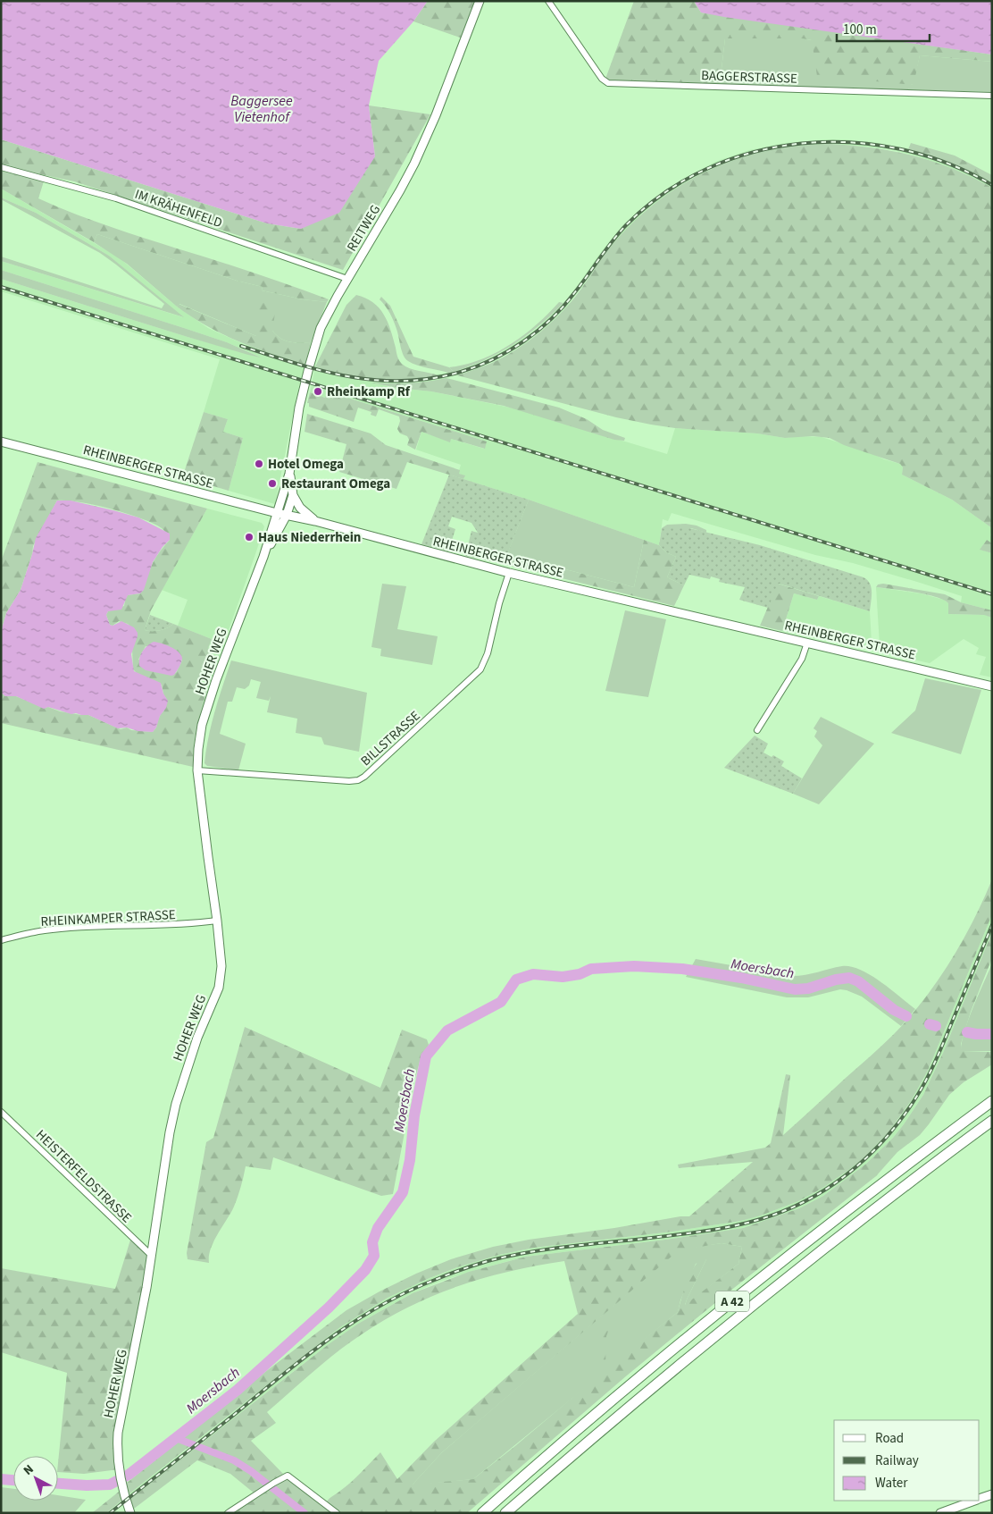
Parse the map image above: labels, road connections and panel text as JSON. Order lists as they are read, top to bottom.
{
  "streets": {
    "highway": ["A 42"],
    "main road": ["REITWEG", "RHEINBERGER STRASSE", "HOHER WEG"],
    "street": [
      "BAGGERSTRASSE",
      "IM KRÄHENFELD",
      "BILLSTRASSE",
      "RHEINKAMPER STRASSE",
      "HEISTERFELDSTRASSE"
    ]
  },
  "crossings": [
    ["IM KRÄHENFELD", "REITWEG"],
    ["REITWEG", "RHEINBERGER STRASSE"],
    ["REITWEG", "HOHER WEG"],
    ["RHEINBERGER STRASSE", "HOHER WEG"],
    ["RHEINBERGER STRASSE", "BILLSTRASSE"],
    ["HOHER WEG", "BILLSTRASSE"],
    ["HOHER WEG", "RHEINKAMPER STRASSE"],
    ["HOHER WEG", "HEISTERFELDSTRASSE"]
  ],
  "water": ["Baggersee Vietenhof", "Moersbach"],
  "places": [
    "Rheinkamp Rf",
    "Hotel Omega",
    "Restaurant Omega",
    "Haus Niederrhein"
  ],
  "legend": ["Road", "Railway", "Water"],
  "scale_bar": "100 m",
  "north": "top left"
}
